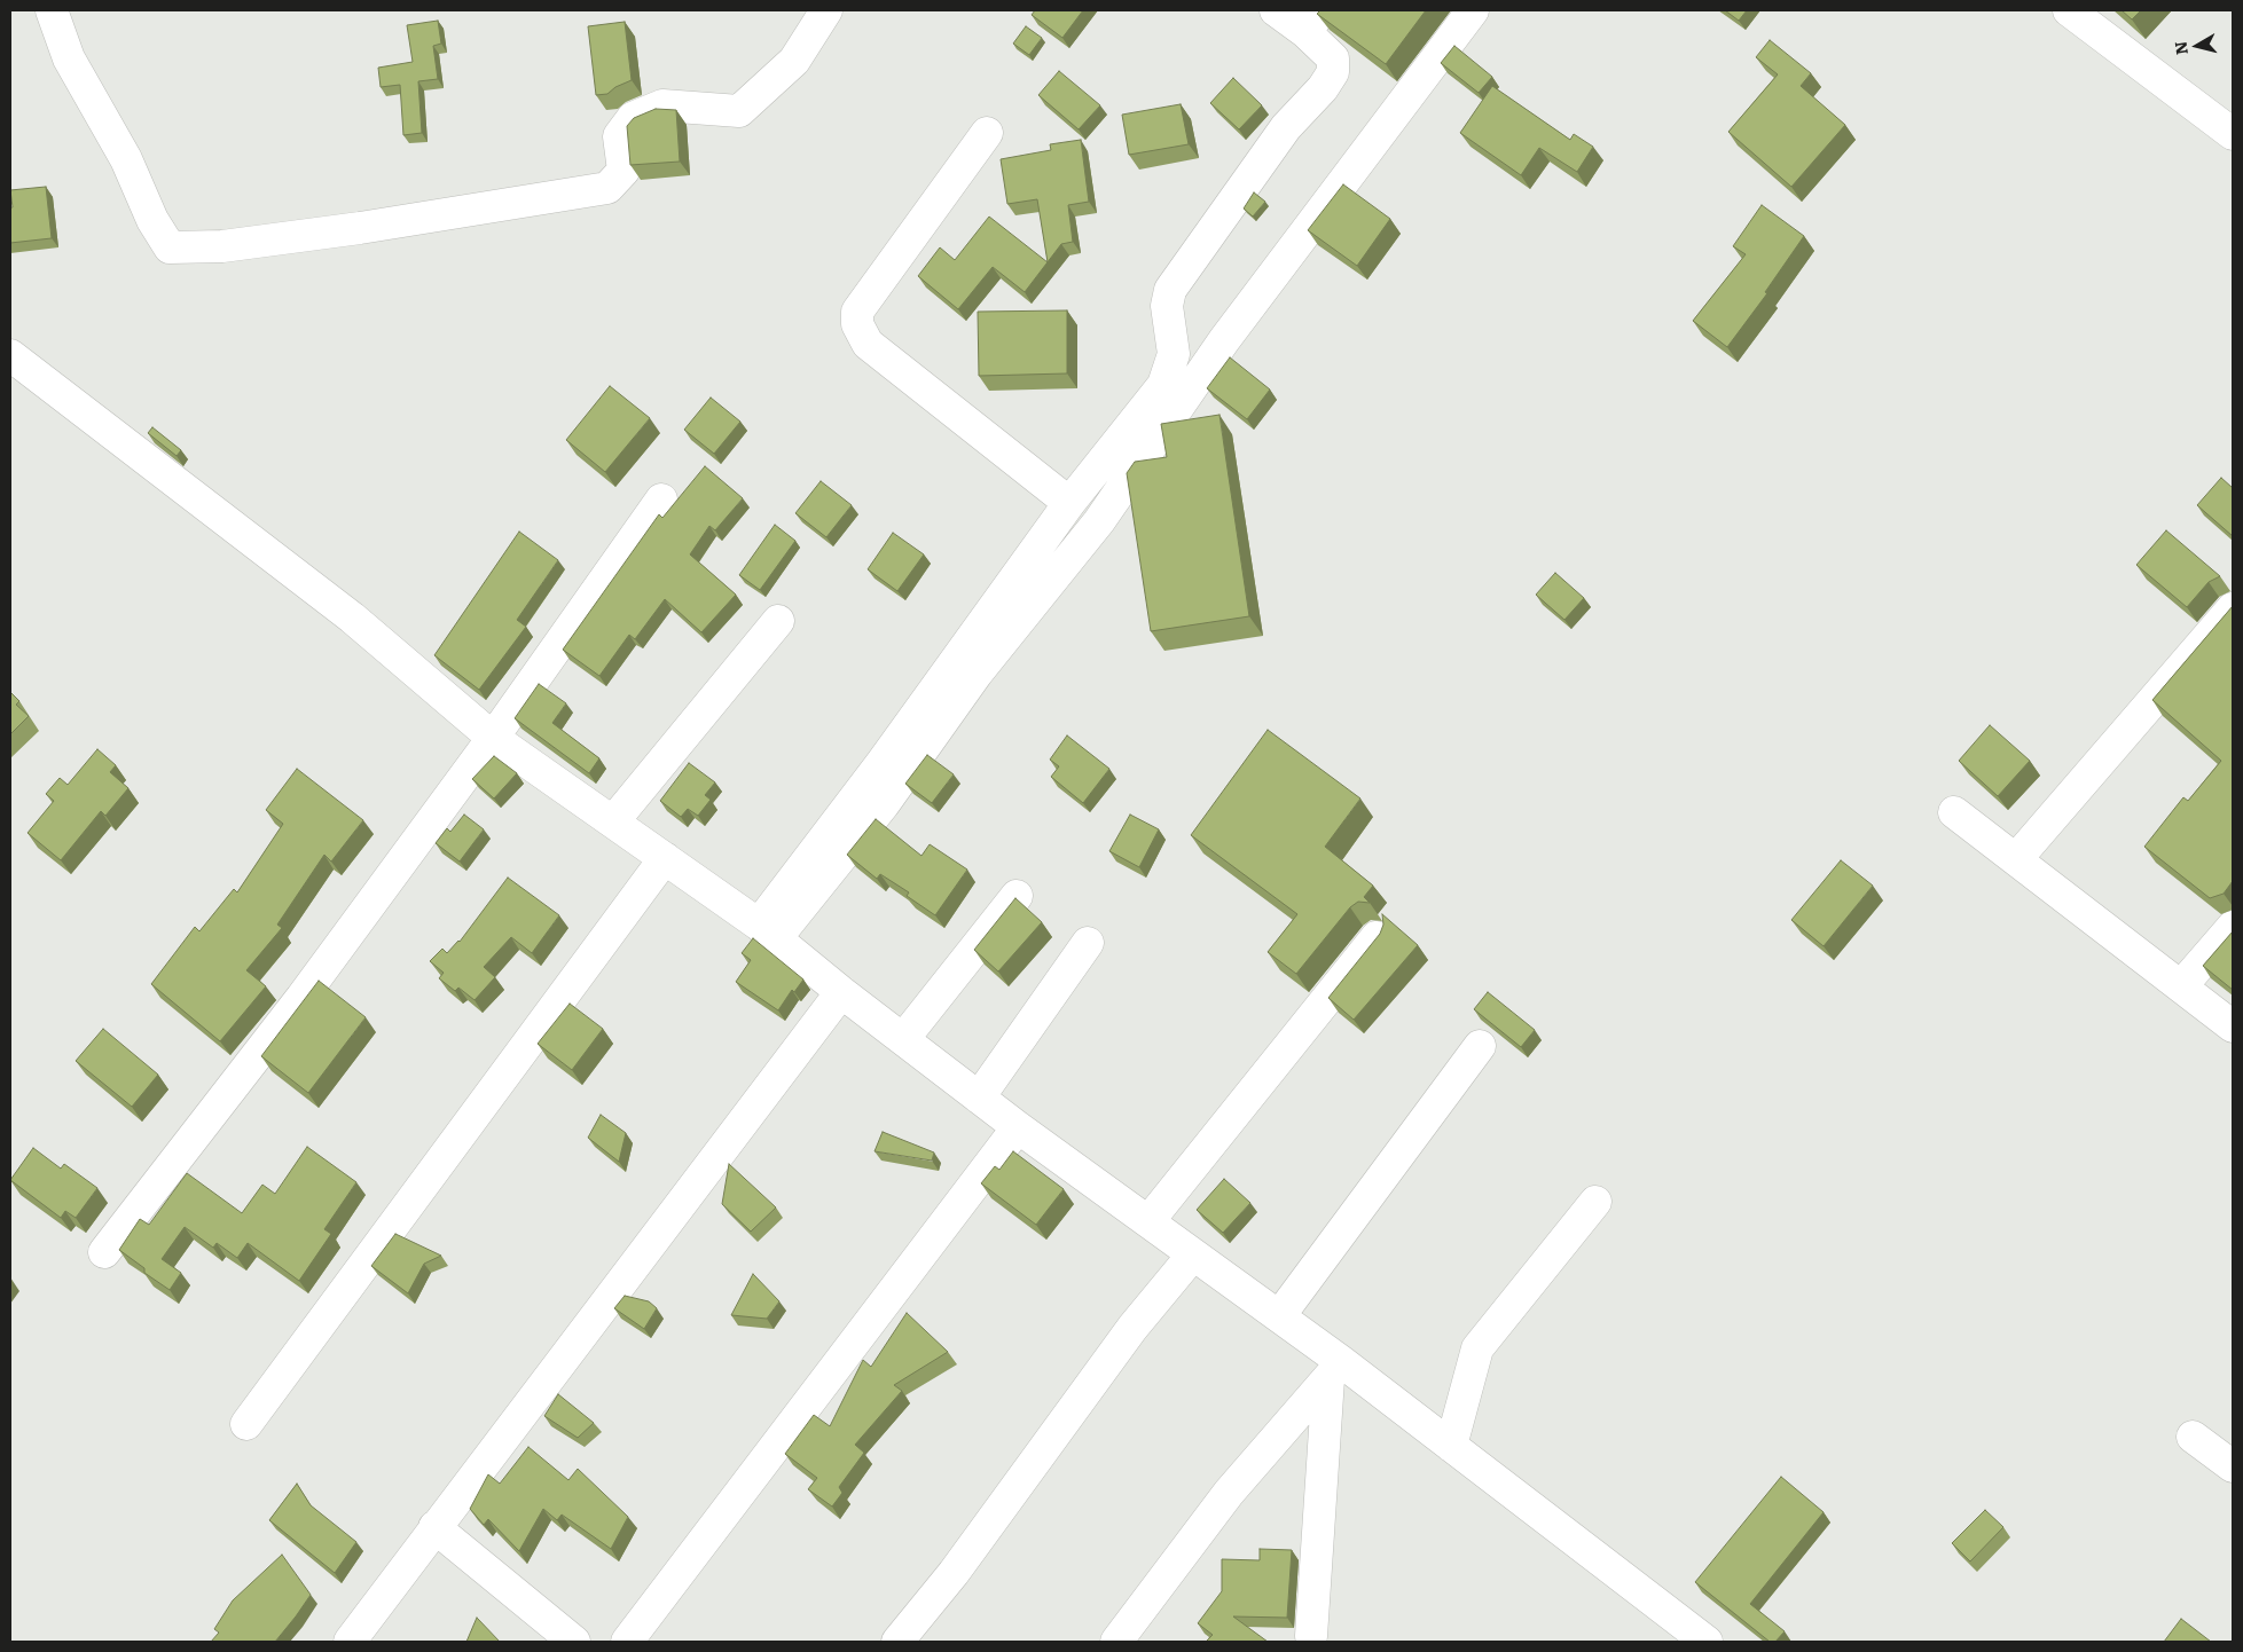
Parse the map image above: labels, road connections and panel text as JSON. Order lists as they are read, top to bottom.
{
  "north": "left"
}
